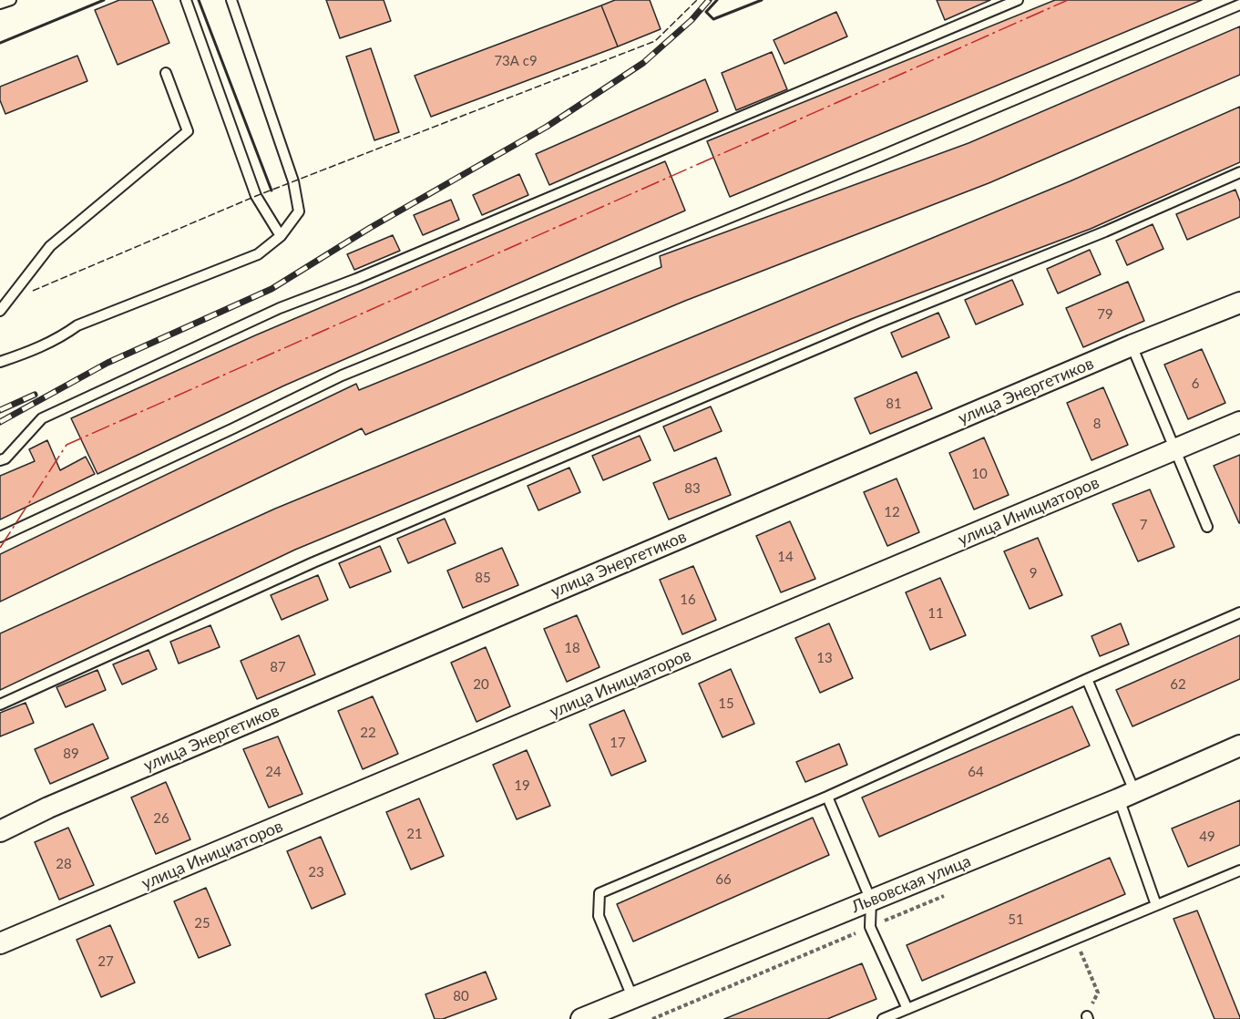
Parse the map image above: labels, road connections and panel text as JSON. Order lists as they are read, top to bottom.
{
  "streets": {
    "street": ["улица Энергетиков", "улица Инициаторов", "Львовская улица"]
  },
  "house_numbers": [
    "73А с9",
    "79",
    "6",
    "81",
    "8",
    "10",
    "83",
    "12",
    "7",
    "14",
    "9",
    "85",
    "16",
    "11",
    "18",
    "13",
    "87",
    "20",
    "62",
    "15",
    "22",
    "17",
    "89",
    "24",
    "64",
    "19",
    "26",
    "21",
    "49",
    "28",
    "23",
    "66",
    "51",
    "25",
    "27",
    "80"
  ]
}
